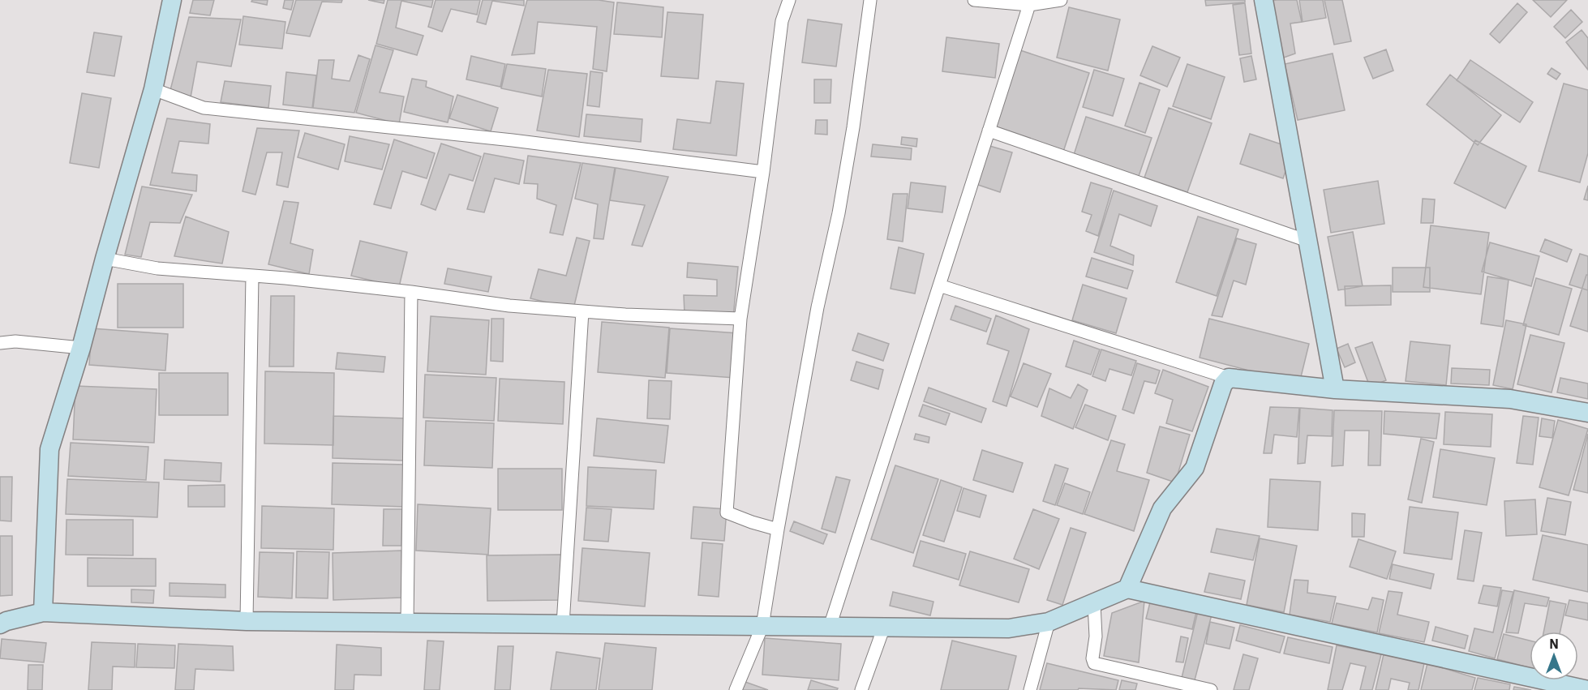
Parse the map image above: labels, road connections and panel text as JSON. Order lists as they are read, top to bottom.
{
  "north": "top"
}
